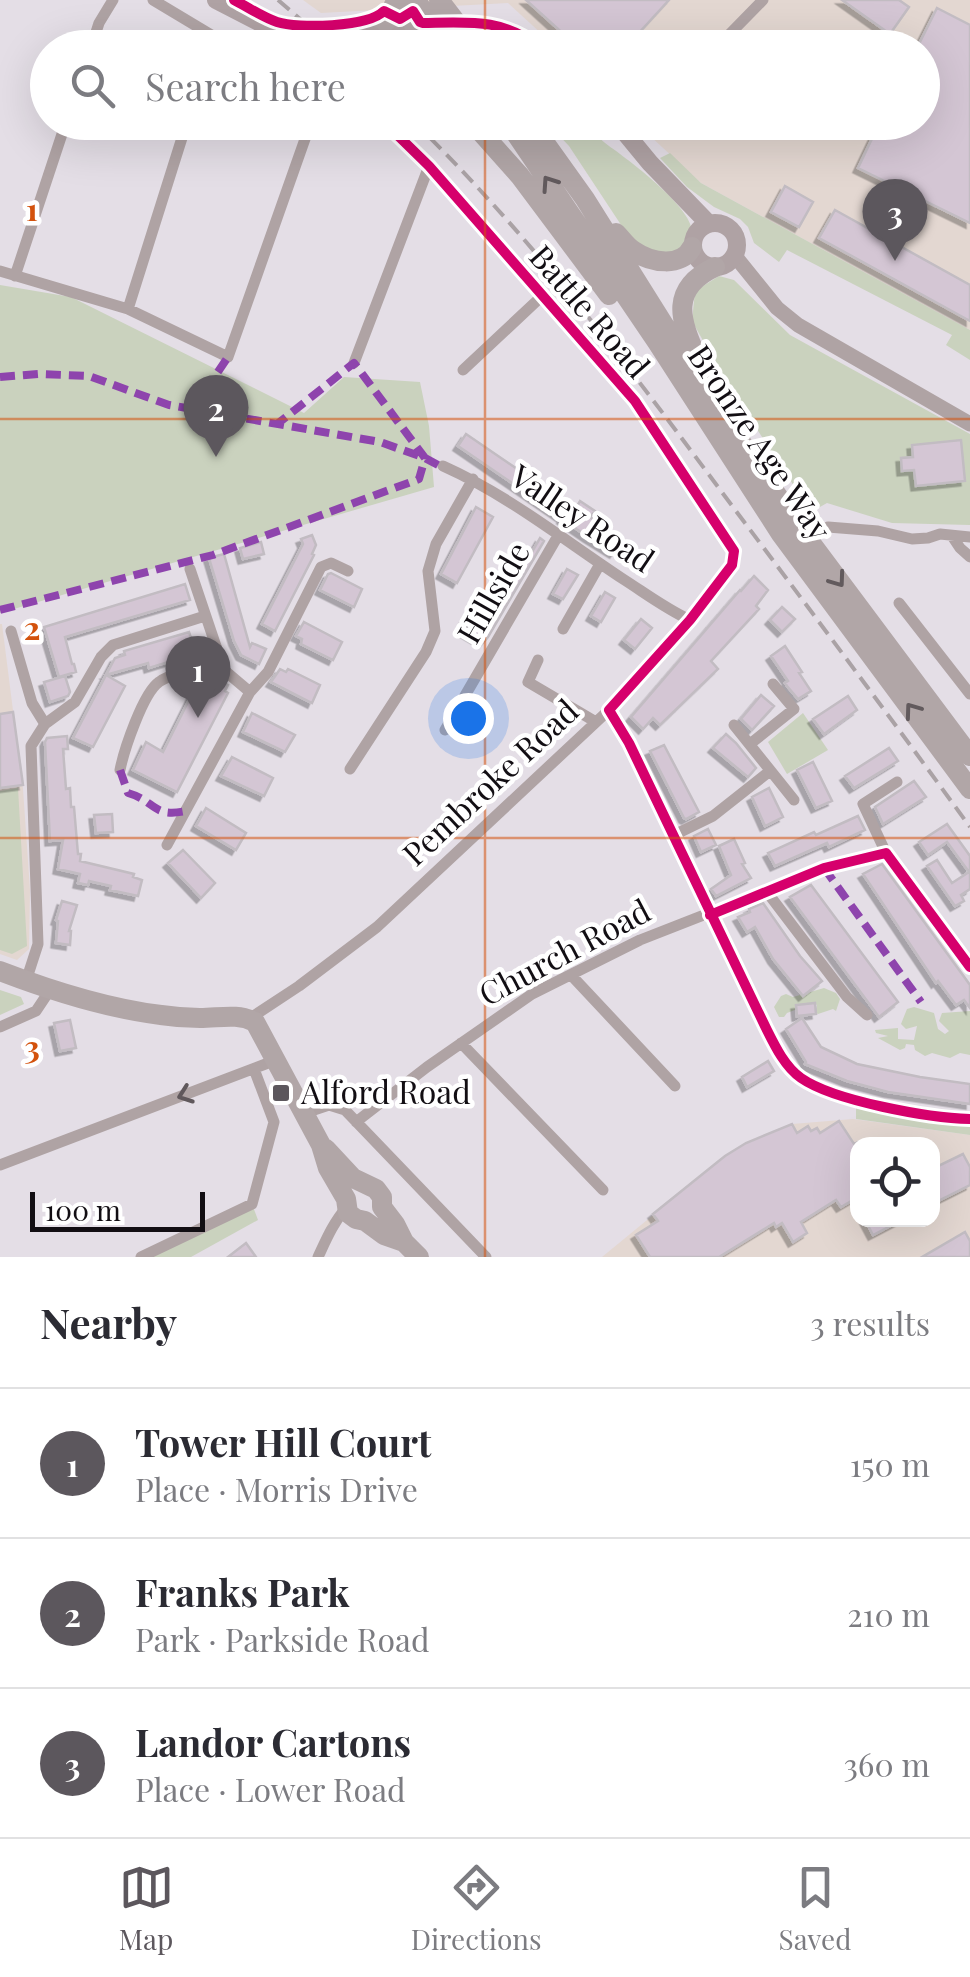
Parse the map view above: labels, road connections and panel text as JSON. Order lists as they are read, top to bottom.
{
  "streets": {
    "main road": ["Bronze Age Way"],
    "street": [
      "Battle Road",
      "Valley Road",
      "Hillside",
      "Pembroke Road",
      "Church Road"
    ]
  },
  "crossings": [
    ["Battle Road", "Pembroke Road"],
    ["Valley Road", "Hillside"],
    ["Valley Road", "Pembroke Road"]
  ],
  "places": {
    "transit": ["Alford Road"]
  },
  "scale_bar": "100 m",
  "page": {
    "search": "Search here",
    "pins": ["3", "2", "1"],
    "scale": "100 m",
    "heading": ["Nearby", "3 results"],
    "list": [
      {
        "mark": "1",
        "name": "Tower Hill Court",
        "note": "Place · Morris Drive",
        "value": "150 m"
      },
      {
        "mark": "2",
        "name": "Franks Park",
        "note": "Park · Parkside Road",
        "value": "210 m"
      },
      {
        "mark": "3",
        "name": "Landor Cartons",
        "note": "Place · Lower Road",
        "value": "360 m"
      }
    ],
    "nav": ["Map", "Directions", "Saved"]
  },
  "grid": {
    "rows": ["1", "2", "3"]
  }
}
